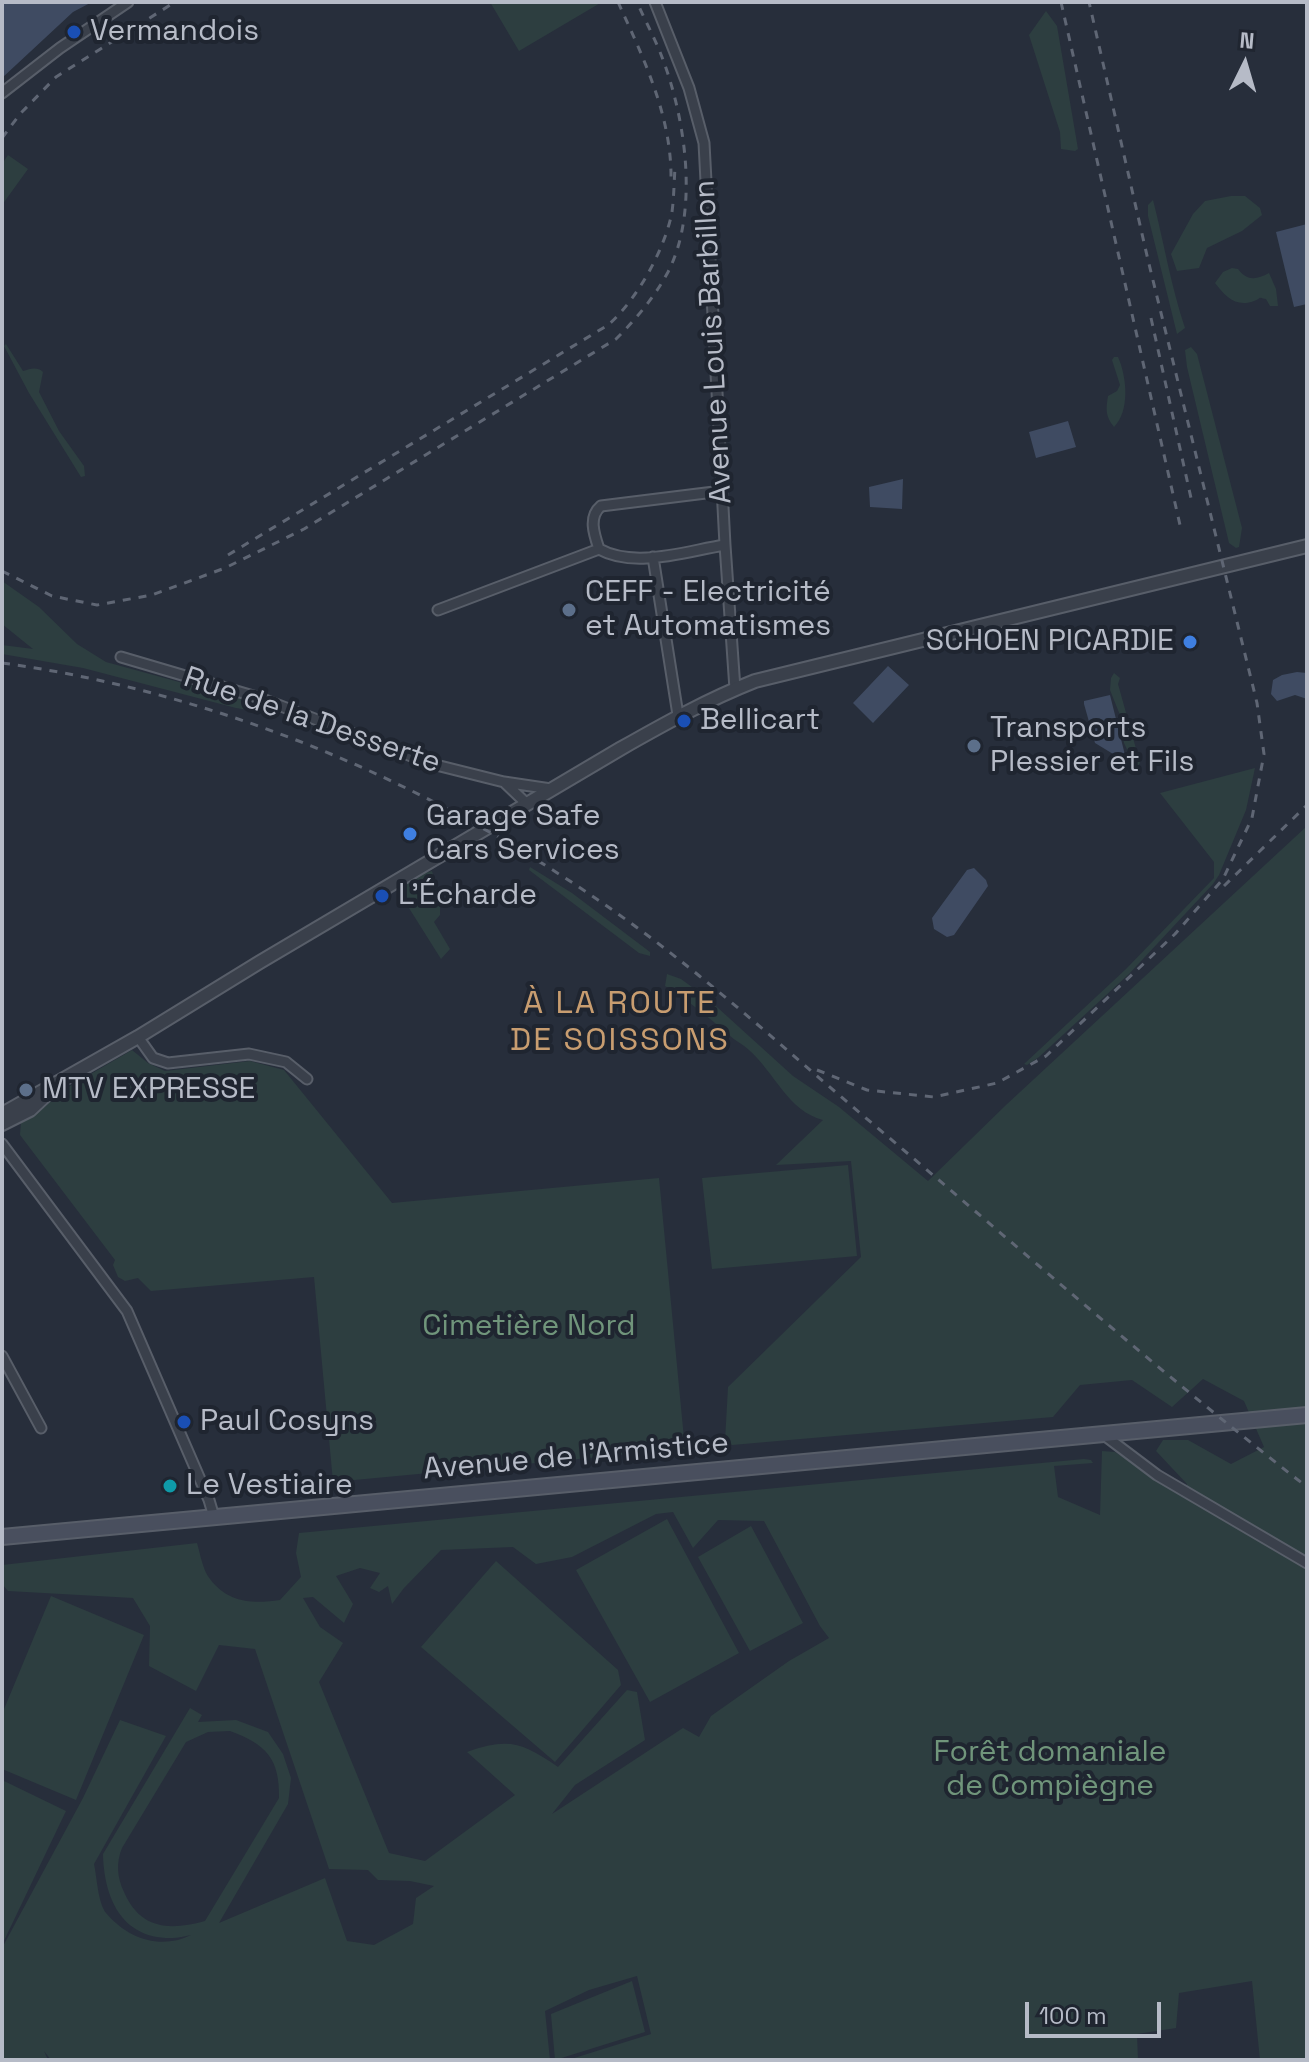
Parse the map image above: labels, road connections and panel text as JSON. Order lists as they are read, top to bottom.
{
  "streets": {
    "main road": ["Avenue de l'Armistice"],
    "street": ["Avenue Louis Barbillon", "Rue de la Desserte"]
  },
  "districts": ["À LA ROUTE DE SOISSONS"],
  "parks": ["Cimetière Nord", "Forêt domaniale de Compiègne"],
  "places": [
    "Vermandois",
    "CEFF - Electricité et Automatismes",
    "SCHOEN PICARDIE",
    "Bellicart",
    "Transports Plessier et Fils",
    "Garage Safe Cars Services",
    "L'Écharde",
    "MTV EXPRESSE",
    "Paul Cosyns",
    "Le Vestiaire"
  ],
  "scale_bar": "100 m",
  "north": "top"
}
